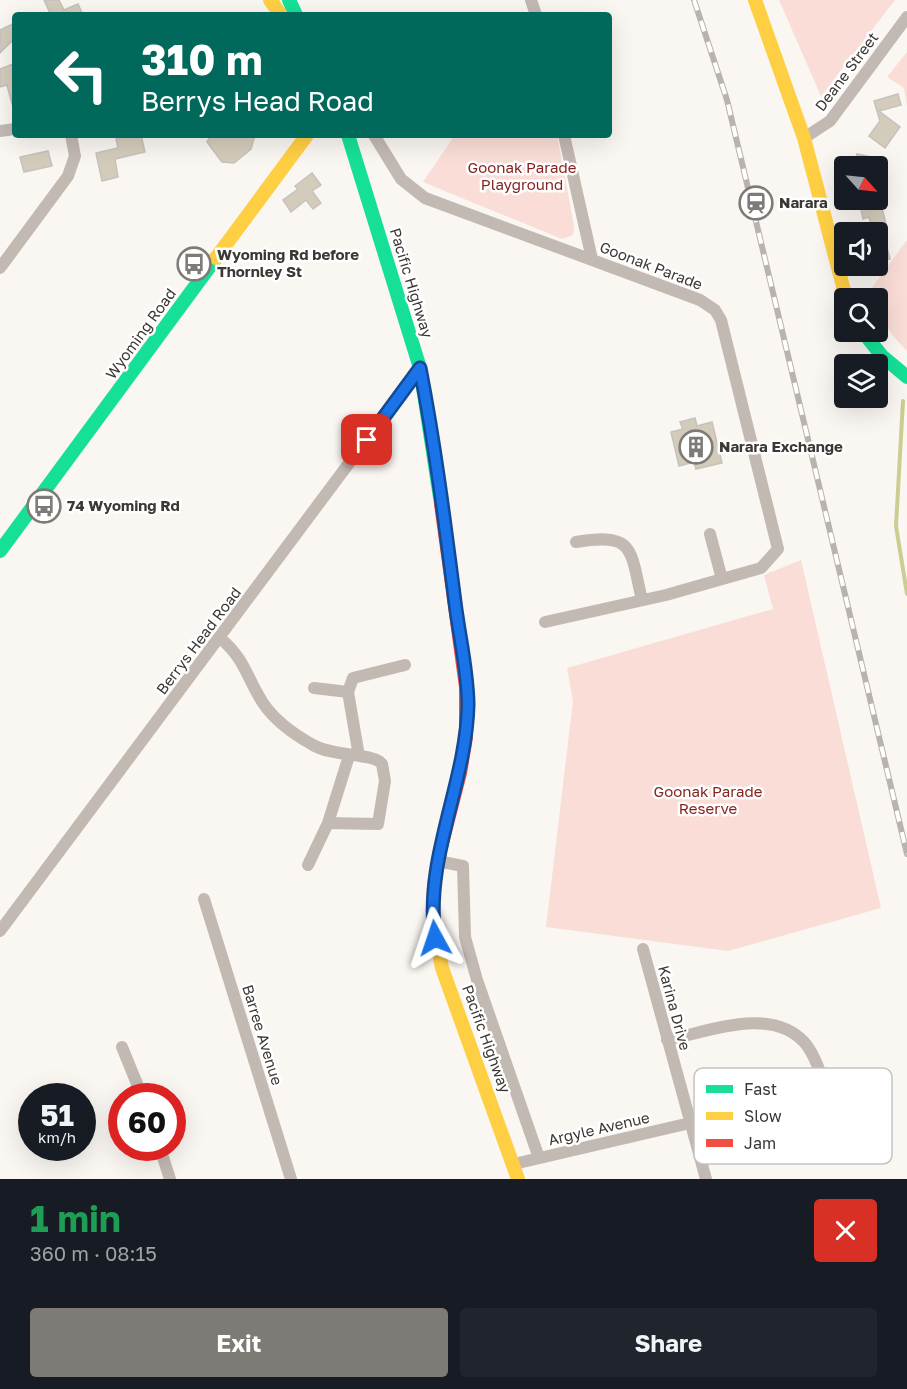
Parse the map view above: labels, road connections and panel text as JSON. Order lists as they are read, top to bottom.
{
  "streets": {
    "main road": ["Pacific Highway", "Wyoming Road"],
    "street": [
      "Deane Street",
      "Goonak Parade",
      "Berrys Head Road",
      "Karina Drive",
      "Barree Avenue",
      "Argyle Avenue"
    ]
  },
  "crossings": [
    ["Pacific Highway", "Berrys Head Road"],
    ["Pacific Highway", "Argyle Avenue"],
    ["Karina Drive", "Argyle Avenue"]
  ],
  "parks": ["Goonak Parade Playground", "Goonak Parade Reserve"],
  "places": {
    "station": ["Narara"],
    "bus stop": ["Wyoming Rd before Thornley St", "74 Wyoming Rd"],
    "building": ["Narara Exchange"]
  },
  "legend": ["Fast", "Slow", "Jam"],
  "north": "bottom right",
  "page": {
    "turn": ["310 m", "Berrys Head Road"],
    "speed": "51 km/h",
    "limit": "60",
    "heading": ["1 min", "360 m · 08:15"],
    "buttons": ["Exit", "Share"]
  }
}
